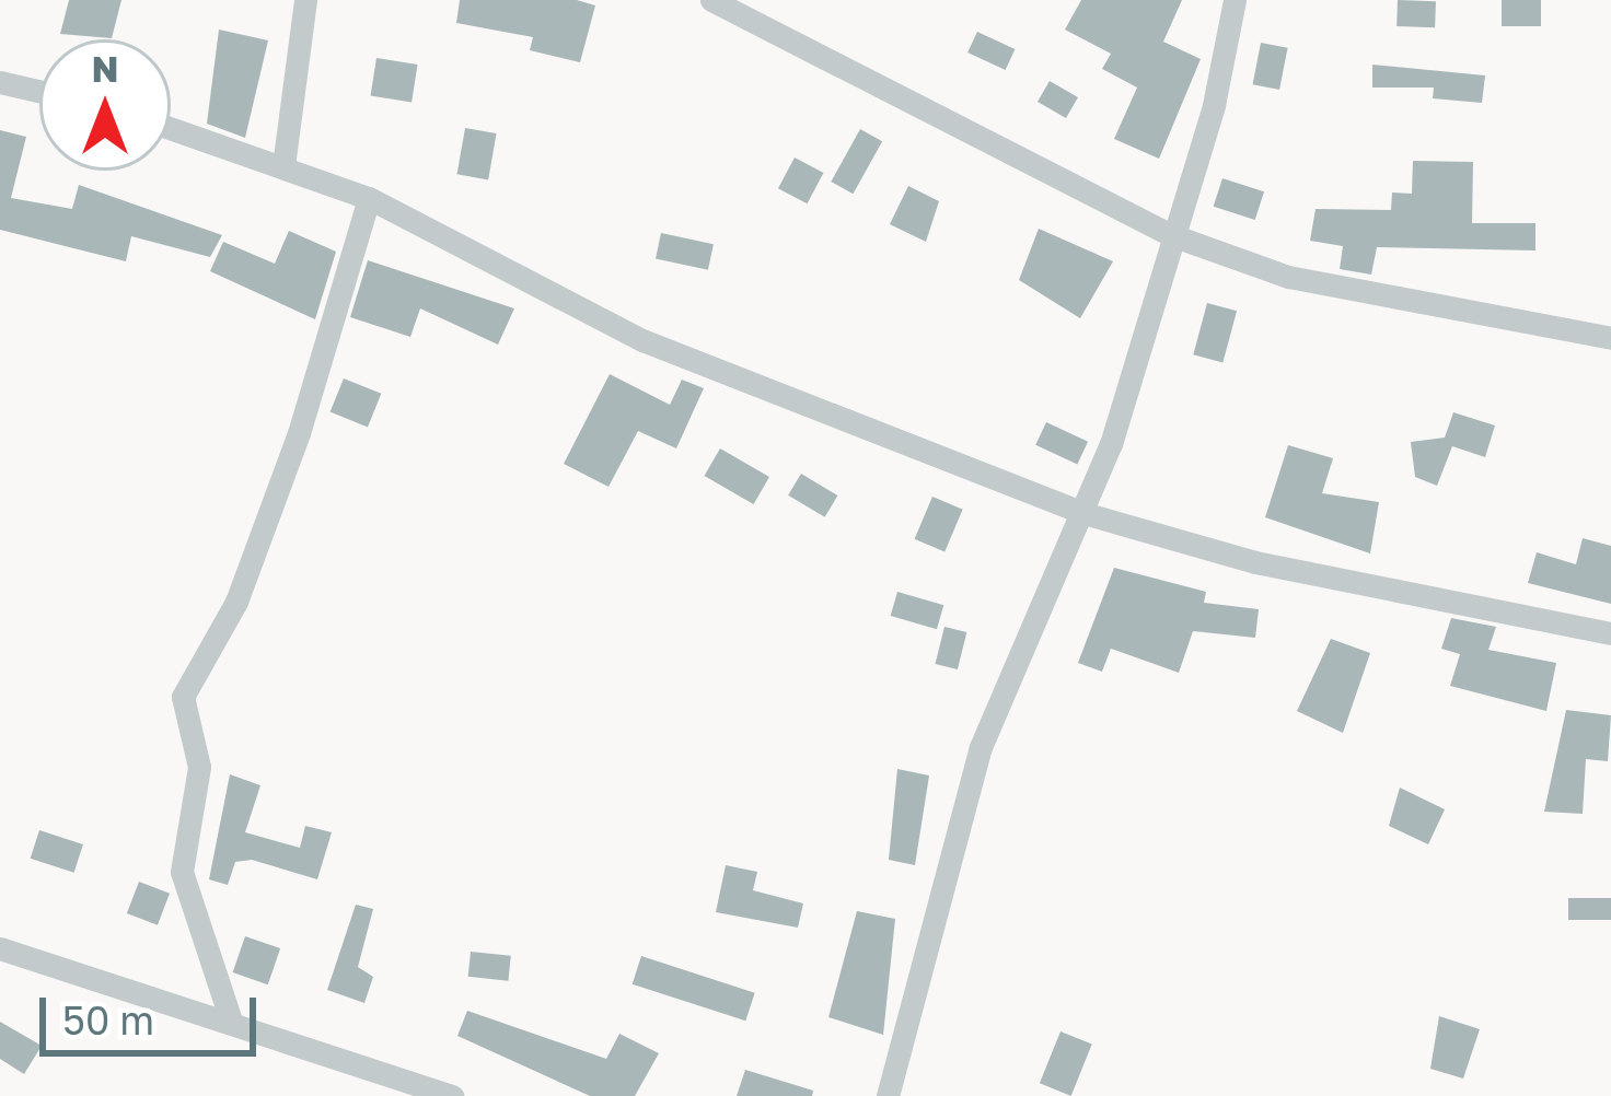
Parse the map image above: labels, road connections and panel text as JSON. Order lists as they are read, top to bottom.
{
  "scale_bar": "50 m",
  "north": "top"
}
